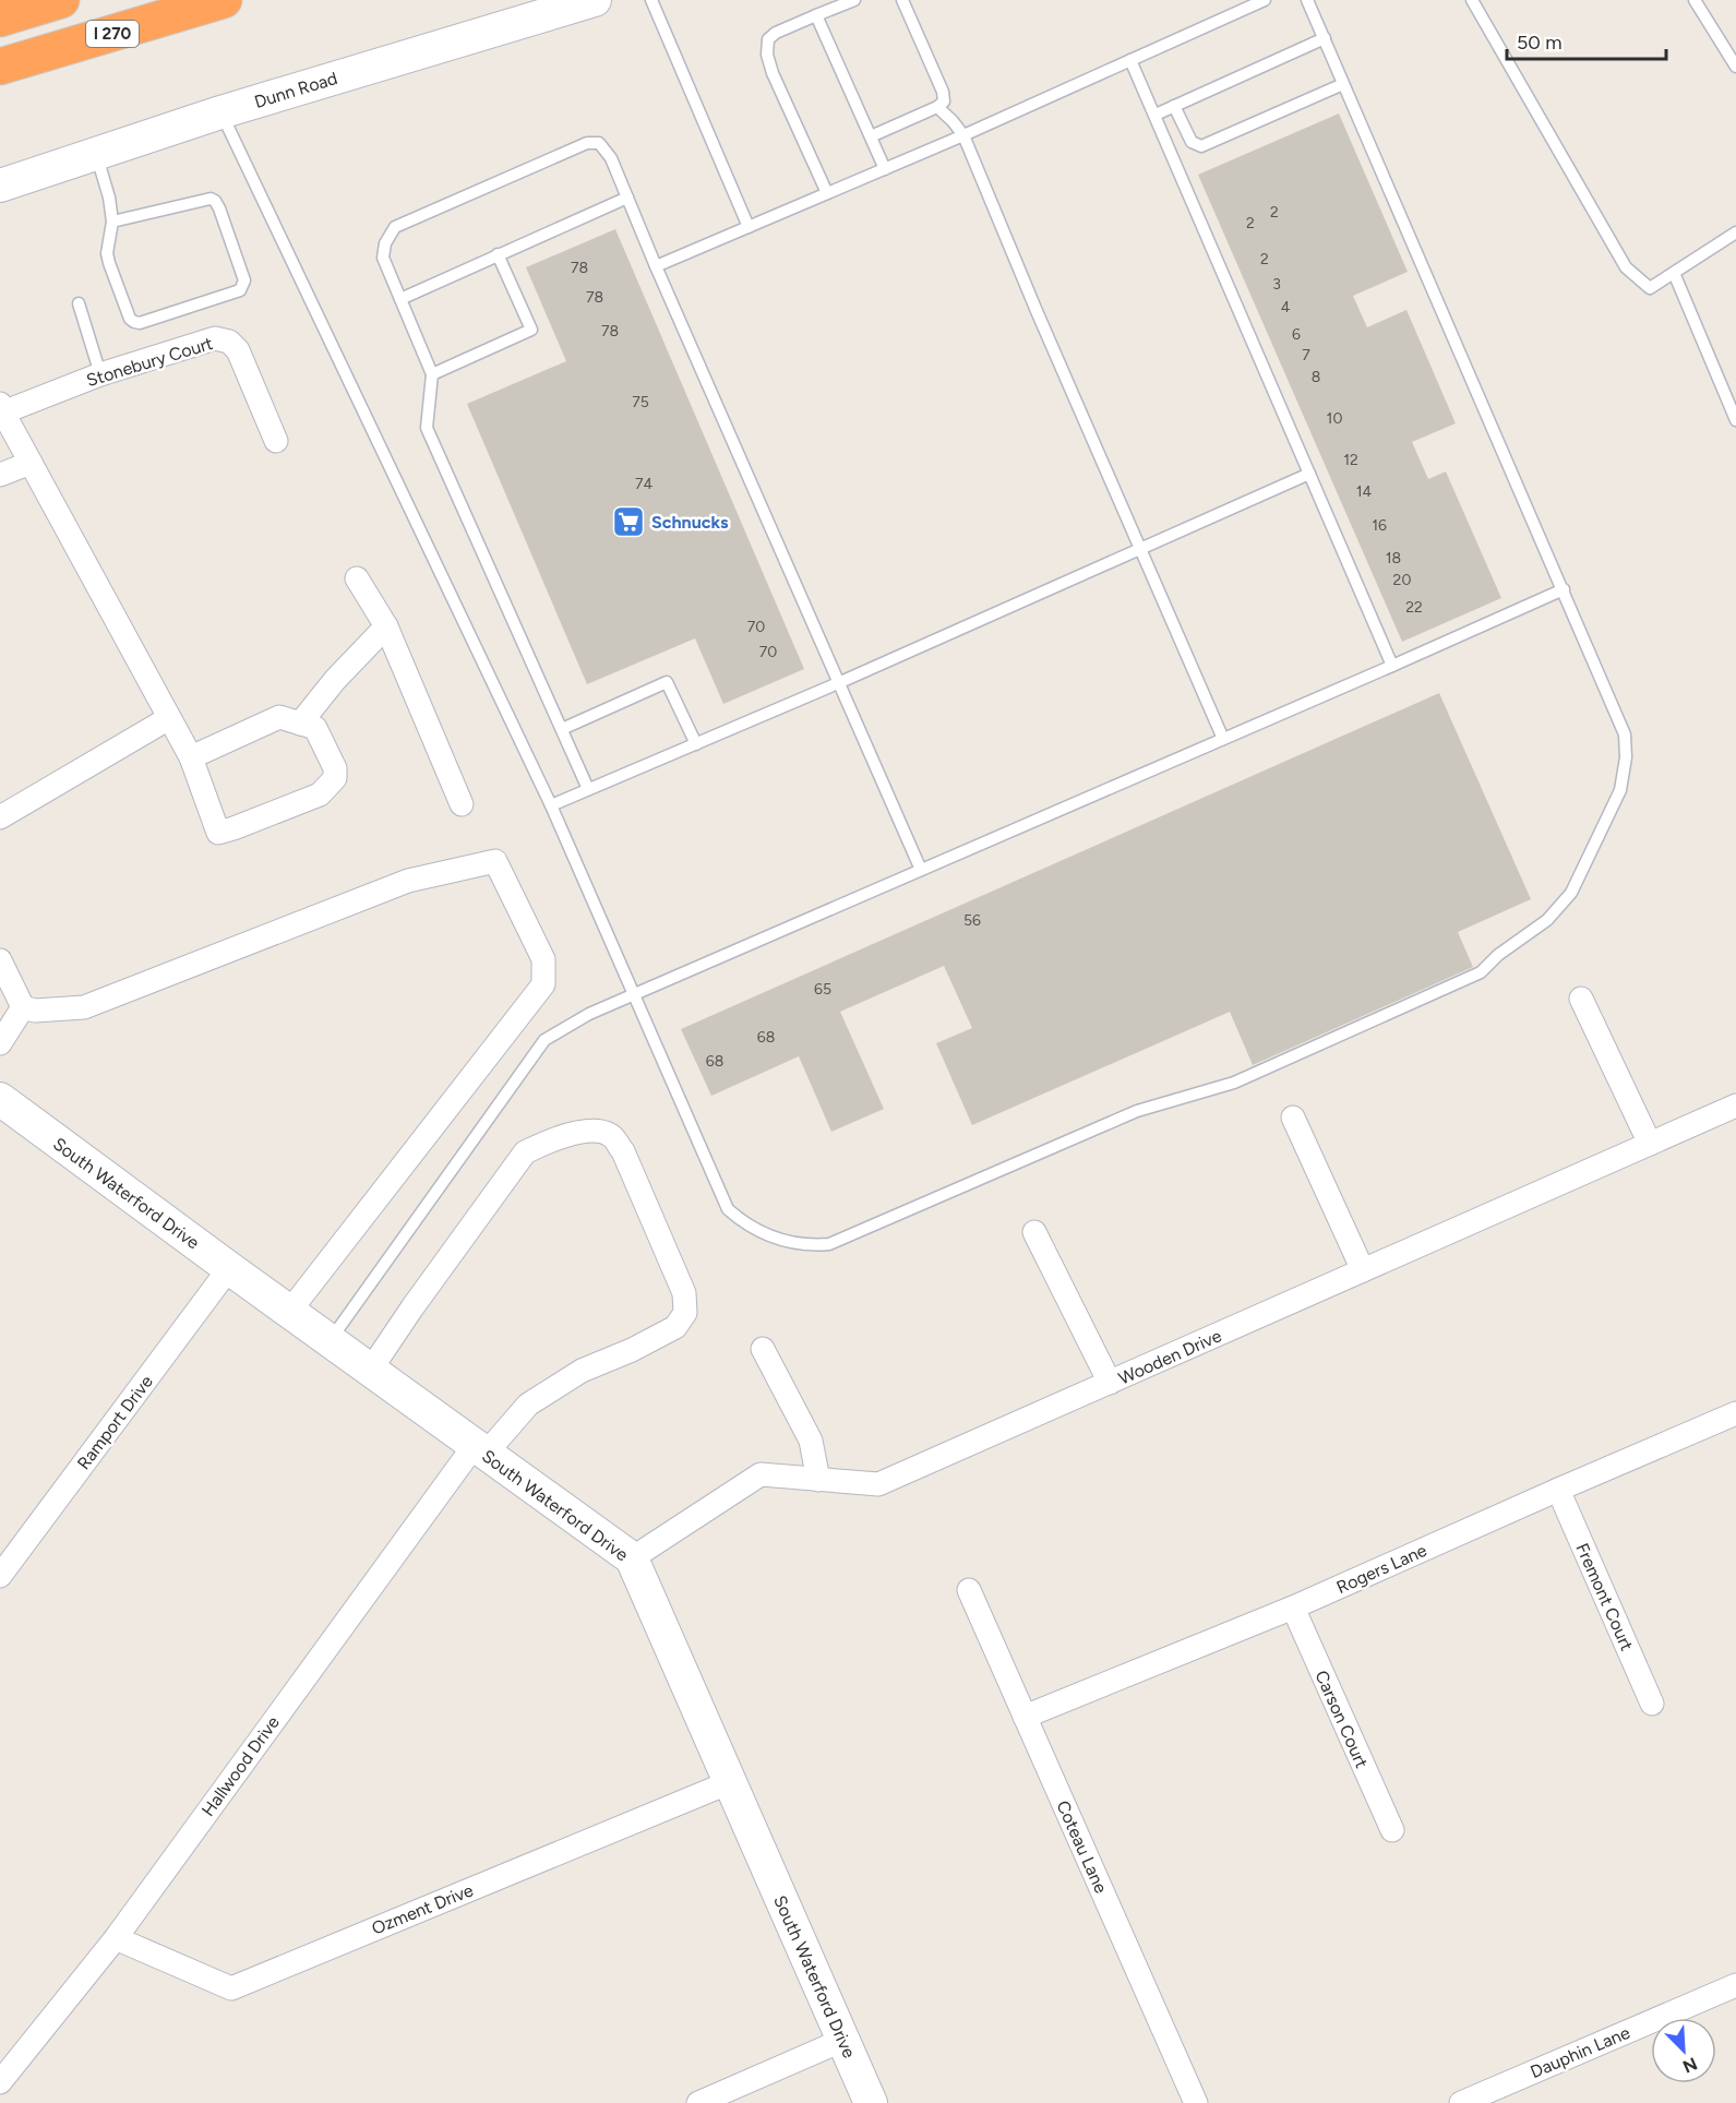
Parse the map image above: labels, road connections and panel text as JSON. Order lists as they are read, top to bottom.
{
  "streets": {
    "highway": ["I 270"],
    "street": [
      "Dunn Road",
      "Stonebury Court",
      "South Waterford Drive",
      "Wooden Drive",
      "Ramport Drive",
      "Rogers Lane",
      "Fremont Court",
      "Carson Court",
      "Hallwood Drive",
      "Coteau Lane",
      "Ozment Drive",
      "Dauphin Lane"
    ]
  },
  "crossings": [
    ["South Waterford Drive", "Wooden Drive"],
    ["South Waterford Drive", "Ramport Drive"],
    ["South Waterford Drive", "Hallwood Drive"],
    ["South Waterford Drive", "Ozment Drive"],
    ["Rogers Lane", "Fremont Court"],
    ["Rogers Lane", "Carson Court"],
    ["Rogers Lane", "Coteau Lane"],
    ["Hallwood Drive", "Ozment Drive"]
  ],
  "places": {
    "supermarket": ["Schnucks"]
  },
  "house_numbers": [
    "2",
    "2",
    "2",
    "78",
    "3",
    "78",
    "4",
    "78",
    "6",
    "7",
    "8",
    "75",
    "10",
    "12",
    "74",
    "14",
    "16",
    "18",
    "20",
    "22",
    "70",
    "70",
    "56",
    "65",
    "68",
    "68"
  ],
  "scale_bar": "50 m",
  "north": "bottom right"
}
